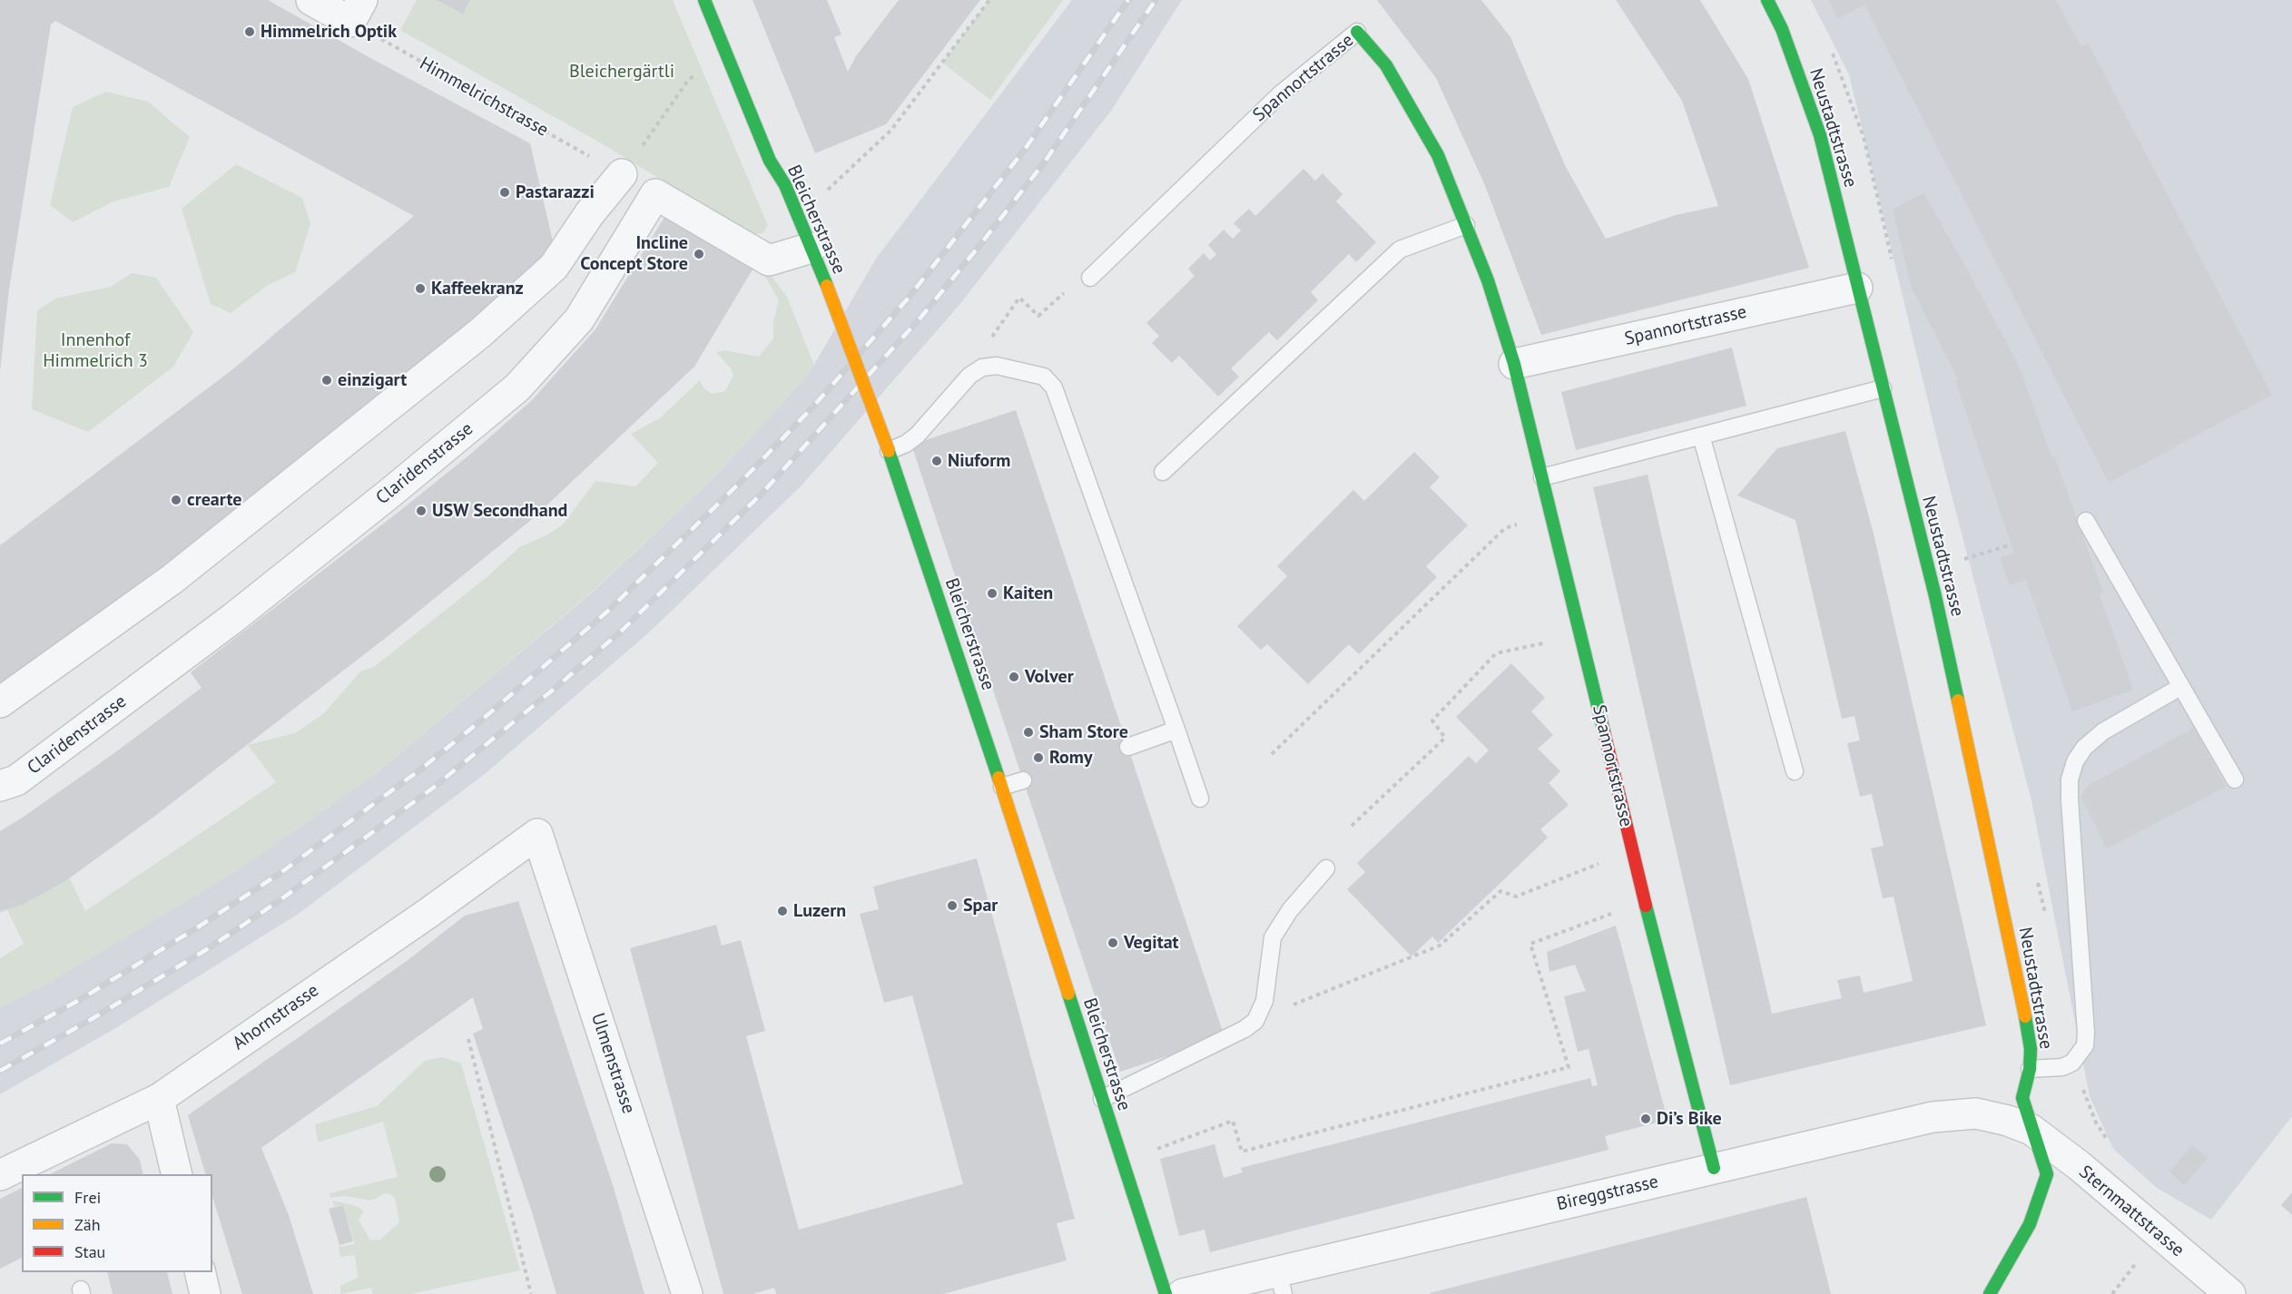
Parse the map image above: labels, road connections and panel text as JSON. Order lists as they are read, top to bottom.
{
  "streets": {
    "street": [
      "Spannortstrasse",
      "Neustadtstrasse",
      "Bleicherstrasse",
      "Claridenstrasse",
      "Ahornstrasse",
      "Ulmenstrasse",
      "Bireggstrasse",
      "Sternmattstrasse"
    ],
    "path": ["Himmelrichstrasse"]
  },
  "crossings": [
    ["Spannortstrasse", "Neustadtstrasse"],
    ["Spannortstrasse", "Bireggstrasse"],
    ["Neustadtstrasse", "Bireggstrasse"],
    ["Neustadtstrasse", "Sternmattstrasse"],
    ["Bleicherstrasse", "Claridenstrasse"],
    ["Ahornstrasse", "Ulmenstrasse"],
    ["Bireggstrasse", "Sternmattstrasse"]
  ],
  "parks": ["Bleichergärtli", "Innenhof Himmelrich 3"],
  "places": [
    "Himmelrich Optik",
    "Pastarazzi",
    "Incline Concept Store",
    "Kaffeekranz",
    "einzigart",
    "Niuform",
    "crearte",
    "USW Secondhand",
    "Kaiten",
    "Volver",
    "Sham Store",
    "Romy",
    "Spar",
    "Luzern",
    "Vegitat",
    "Di’s Bike"
  ],
  "legend": ["Frei", "Zäh", "Stau"]
}
